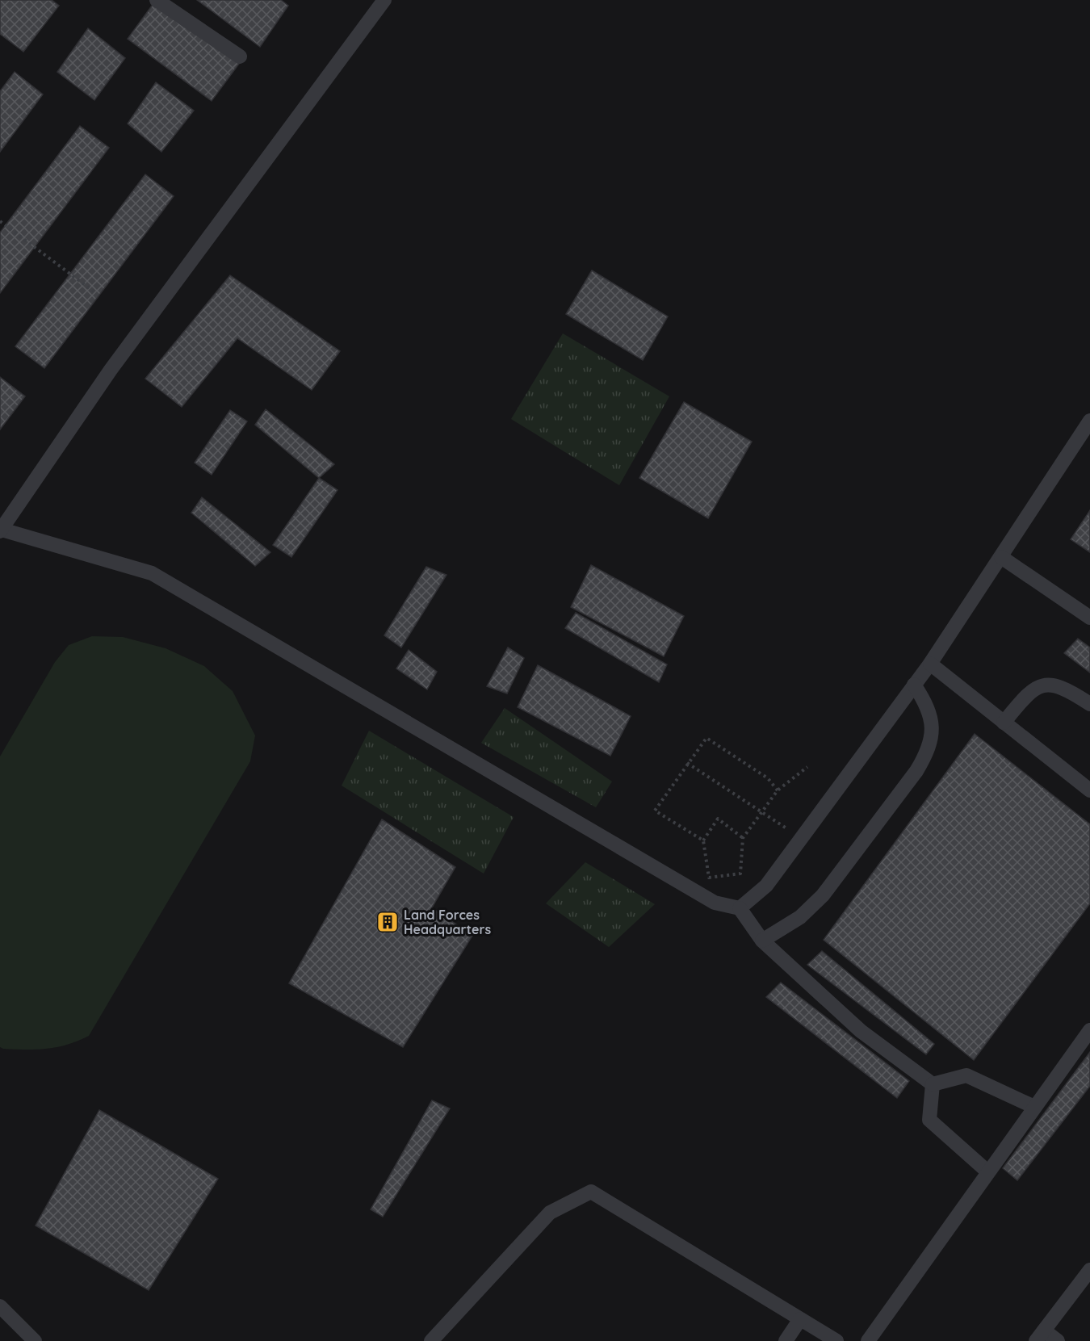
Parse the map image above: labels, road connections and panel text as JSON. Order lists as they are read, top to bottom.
{
  "places": {
    "building": ["Land Forces Headquarters"]
  }
}
